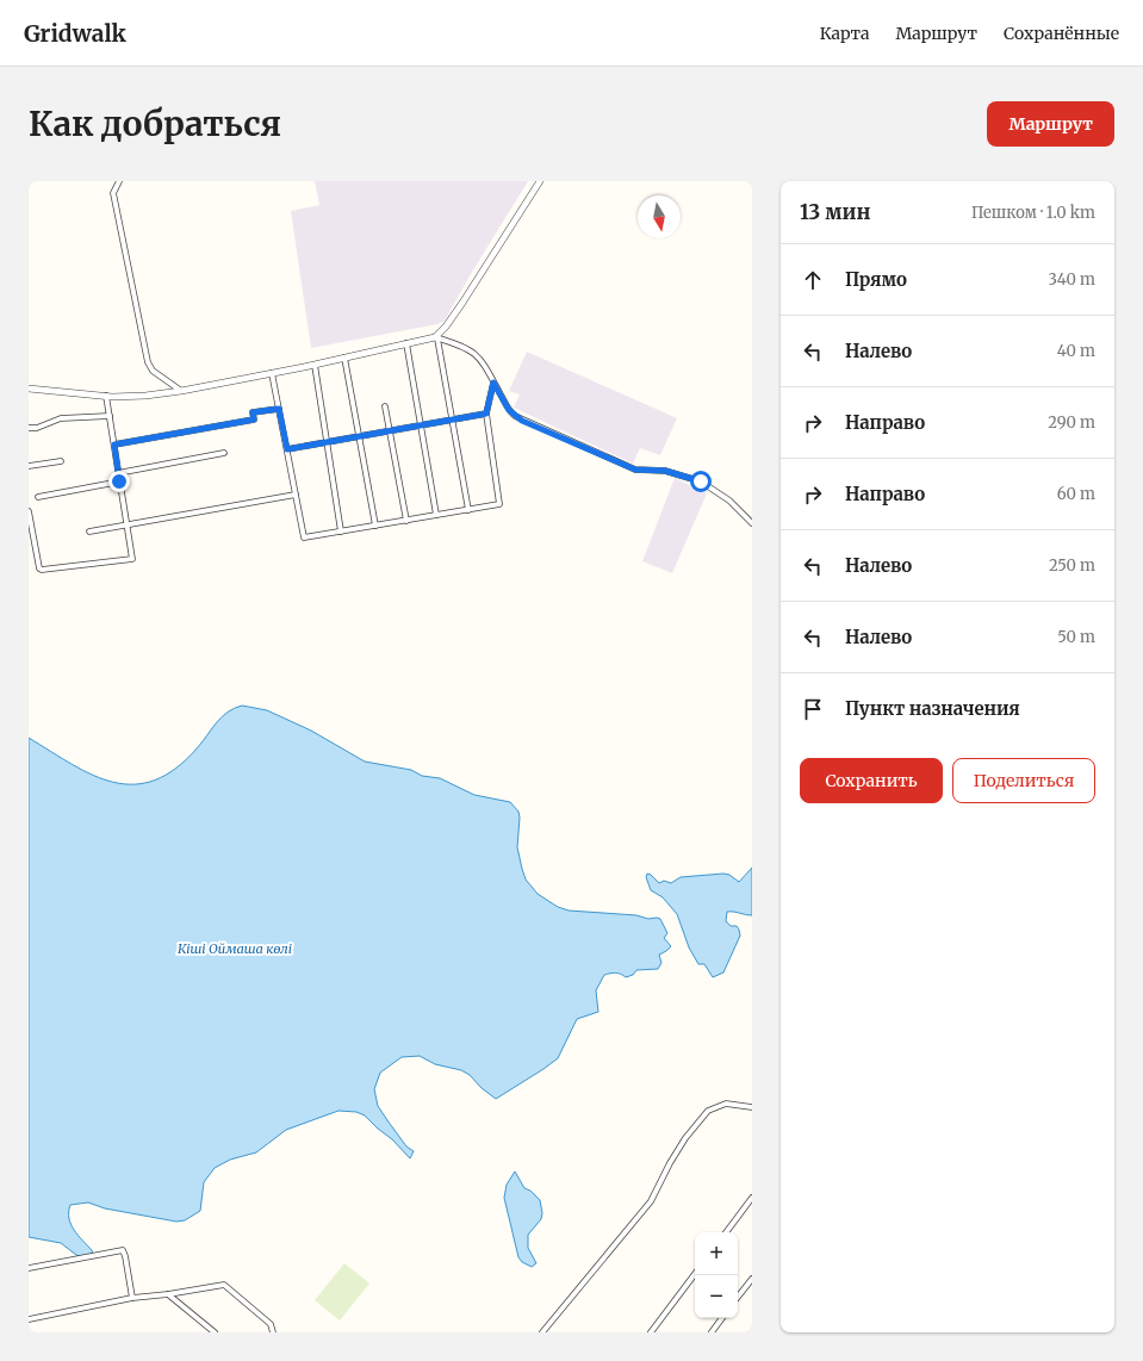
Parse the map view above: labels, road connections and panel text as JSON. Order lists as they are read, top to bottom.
{
  "water": ["Кіші Оймаша көлi"],
  "north": "bottom",
  "page": {
    "header": "Gridwalk",
    "nav": ["Карта", "Маршрут", "Сохранённые"],
    "buttons": [
      "Маршрут",
      ["Сохранить", "Поделиться"]
    ],
    "title": "Как добраться",
    "heading": ["13 мин", "Пешком · 1.0 km"],
    "list": [
      ["Прямо", "340 m"],
      ["Налево", "40 m"],
      ["Направо", "290 m"],
      ["Направо", "60 m"],
      ["Налево", "250 m"],
      ["Налево", "50 m"],
      "Пункт назначения"
    ],
    "map_buttons": ["+", "−"]
  }
}
